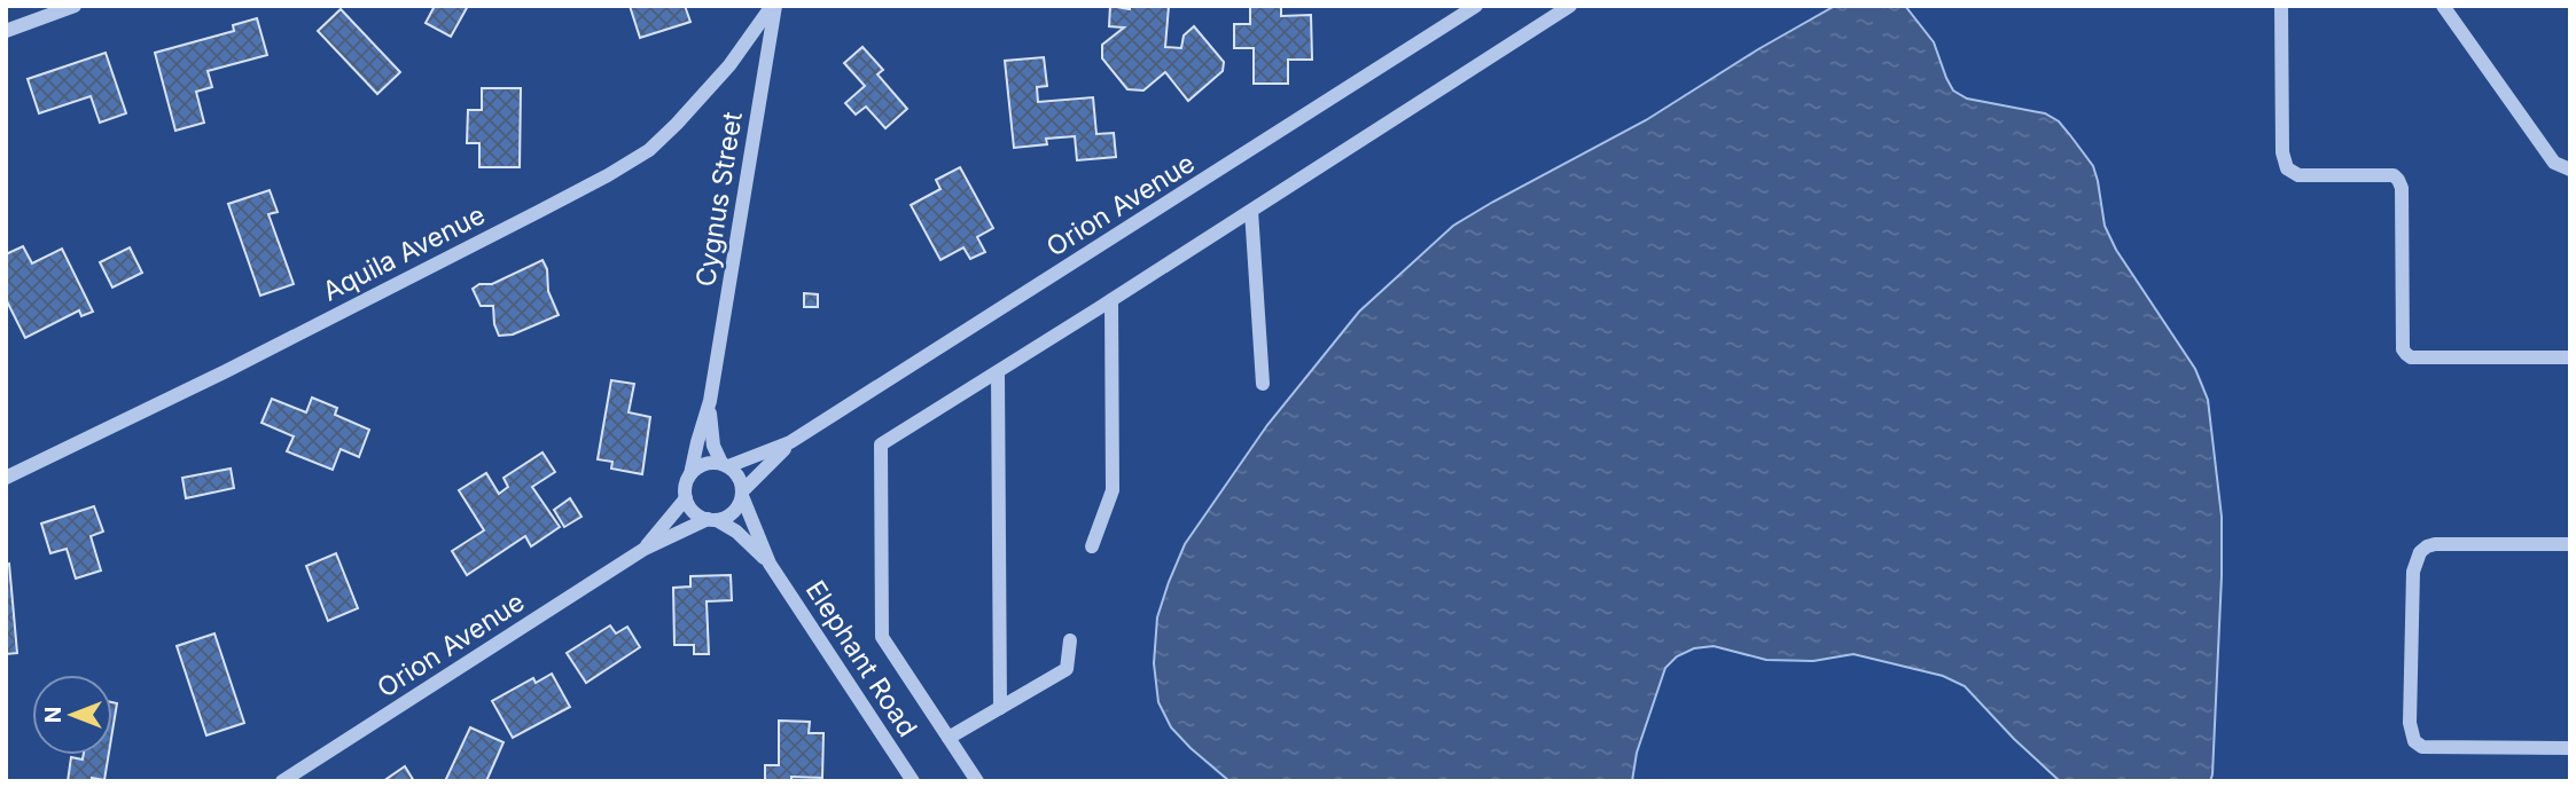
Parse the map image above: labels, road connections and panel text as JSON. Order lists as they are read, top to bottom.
{
  "streets": {
    "street": [
      "Cygnus Street",
      "Orion Avenue",
      "Aquila Avenue",
      "Elephant Road"
    ]
  },
  "crossings": [
    ["Cygnus Street", "Orion Avenue"],
    ["Cygnus Street", "Aquila Avenue"],
    ["Cygnus Street", "Elephant Road"],
    ["Orion Avenue", "Elephant Road"]
  ],
  "north": "left"
}
